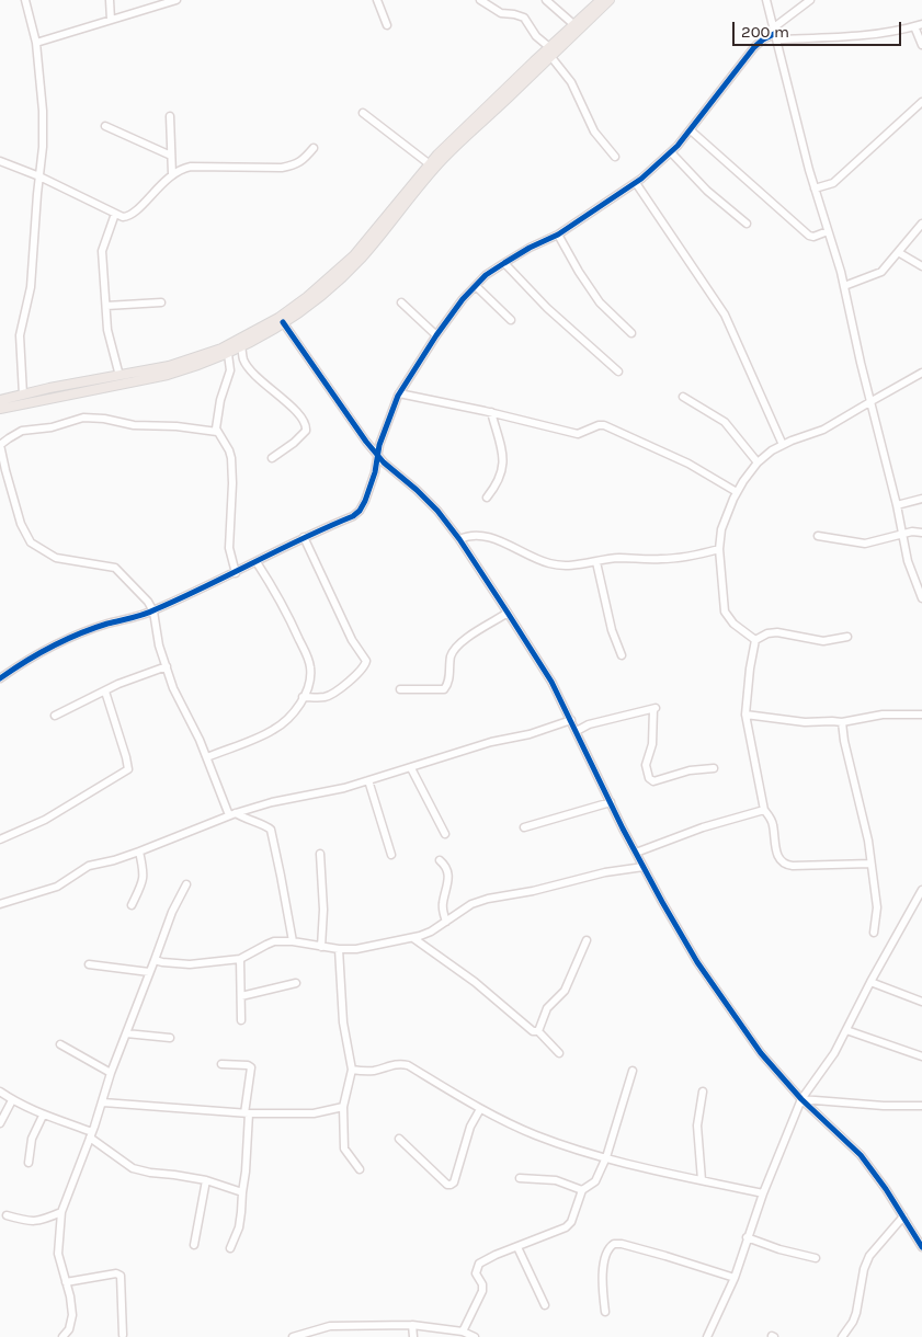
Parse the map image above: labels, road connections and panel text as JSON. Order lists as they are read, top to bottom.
{
  "scale_bar": "200 m"
}
